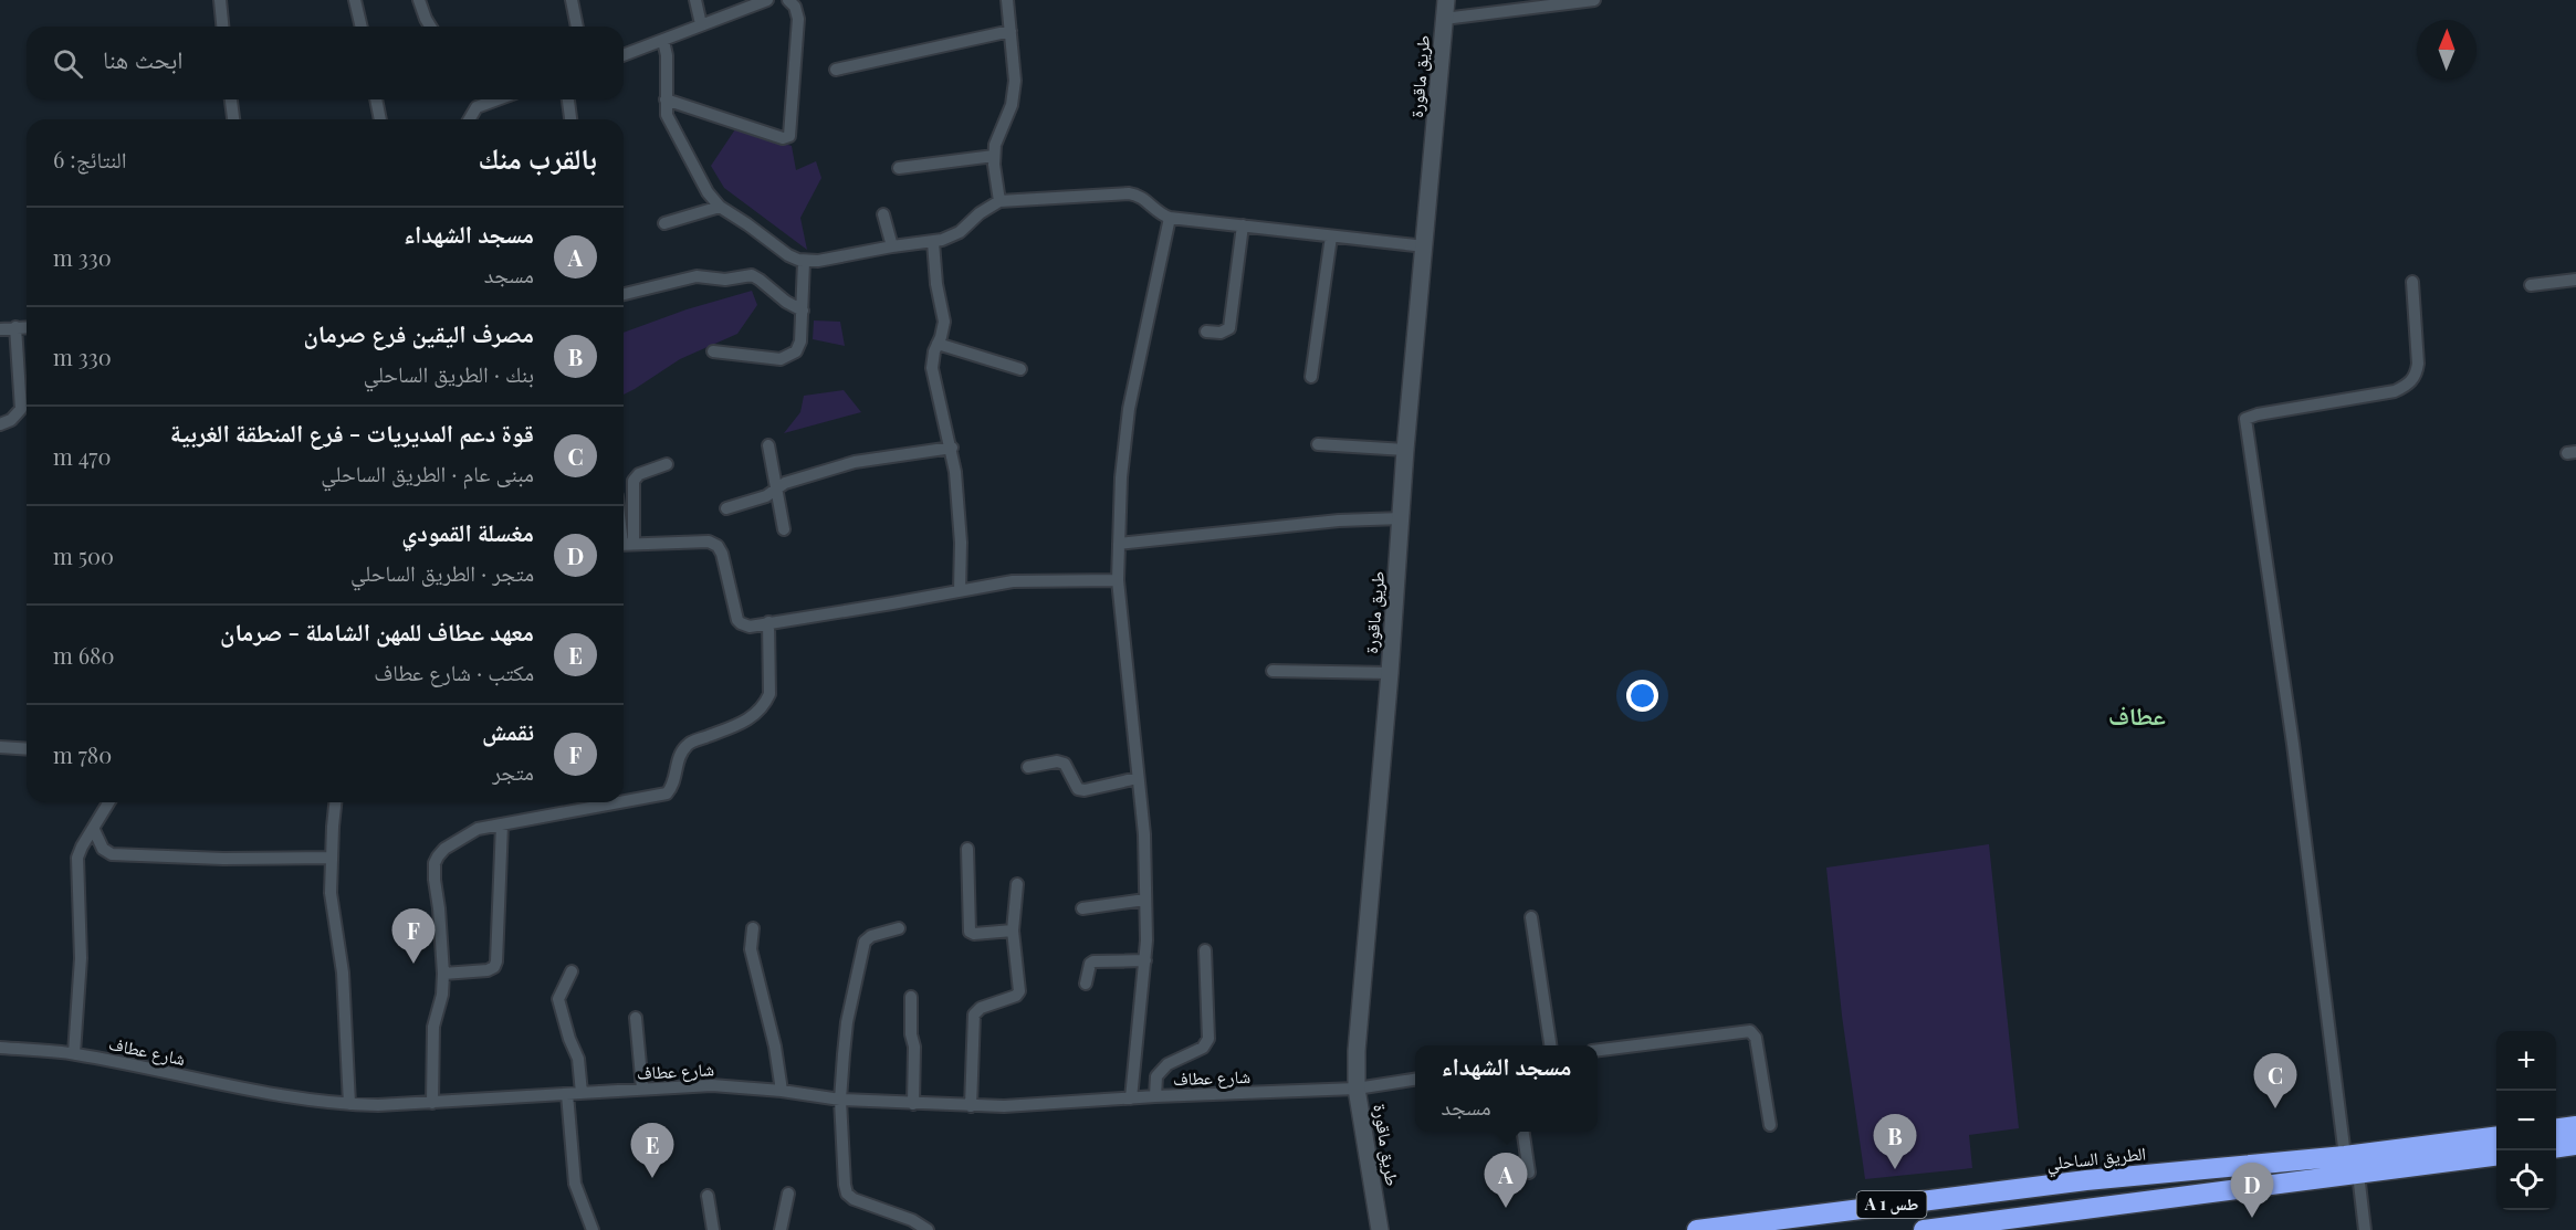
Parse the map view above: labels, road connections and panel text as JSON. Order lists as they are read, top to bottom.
{
  "streets": {
    "highway": ["الطريق الساحلي", "A 1 طس"],
    "street": ["طريق ماقورة", "شارع عطاف"]
  },
  "crossings": [
    ["طريق ماقورة", "شارع عطاف"]
  ],
  "districts": ["عطاف"],
  "north": "top",
  "page": {
    "search": "ابحث هنا",
    "heading": ["بالقرب منك", "النتائج: 6"],
    "list": [
      {
        "mark": "A",
        "name": "مسجد الشهداء",
        "note": "مسجد",
        "value": "330 m"
      },
      {
        "mark": "B",
        "name": "مصرف اليقين فرع صرمان",
        "note": "بنك · الطريق الساحلي",
        "value": "330 m"
      },
      {
        "mark": "C",
        "name": "قوة دعم المديريات - فرع المنطقة الغربية",
        "note": "مبنى عام · الطريق الساحلي",
        "value": "470 m"
      },
      {
        "mark": "D",
        "name": "مغسلة القمودي",
        "note": "متجر · الطريق الساحلي",
        "value": "500 m"
      },
      {
        "mark": "E",
        "name": "معهد عطاف للمهن الشاملة - صرمان",
        "note": "مكتب · شارع عطاف",
        "value": "680 m"
      },
      {
        "mark": "F",
        "name": "نقمش",
        "note": "متجر",
        "value": "780 m"
      }
    ],
    "pins": [
      "F",
      "C",
      "B",
      "E",
      "A",
      "D"
    ],
    "map_buttons": ["+", "−"],
    "popup": ["مسجد الشهداء", "مسجد"]
  }
}
